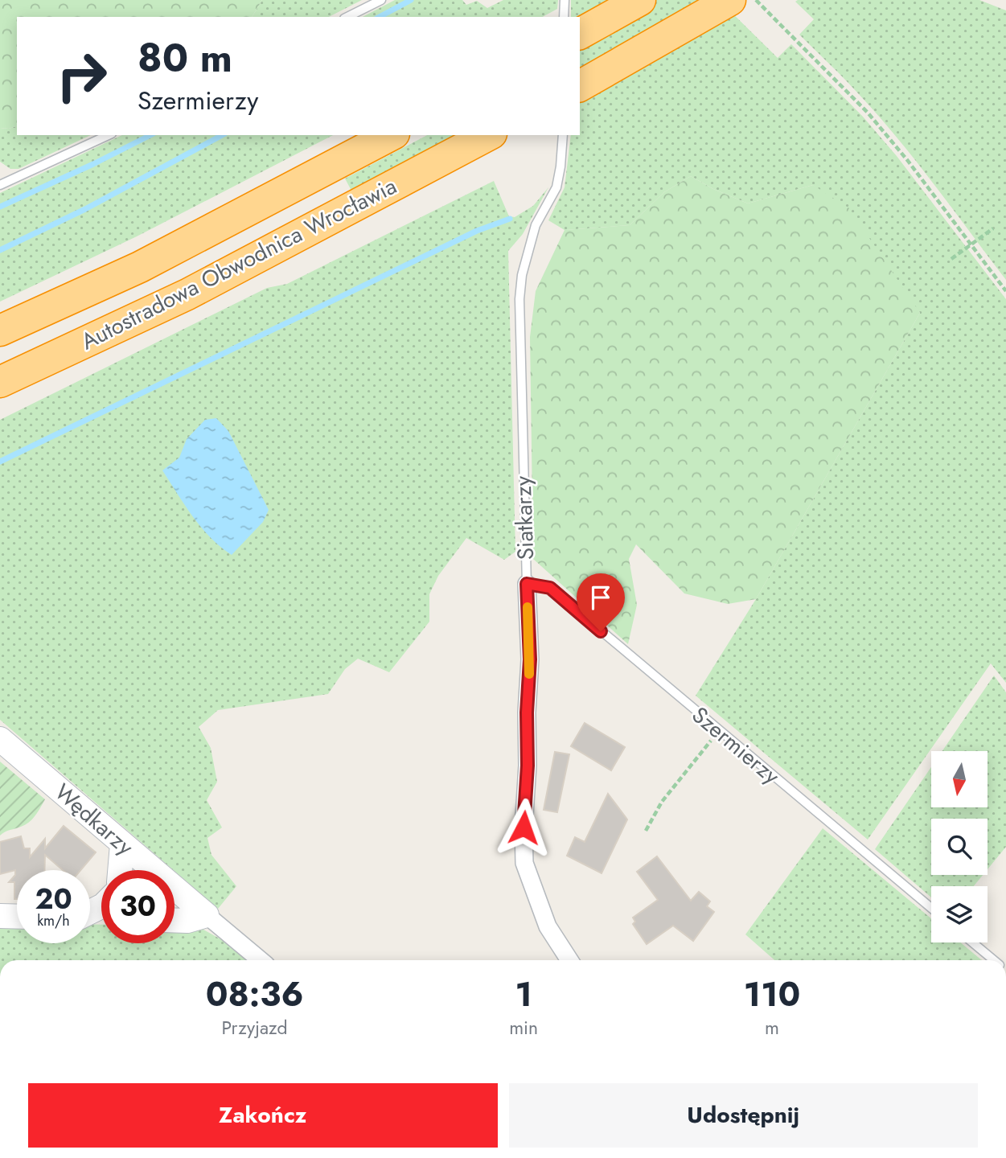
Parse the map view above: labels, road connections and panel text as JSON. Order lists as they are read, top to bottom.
{
  "streets": {
    "highway": ["Autostradowa Obwodnica Wrocławia"],
    "street": ["Siatkarzy", "Wędkarzy"],
    "lane": ["Szermierzy"]
  },
  "crossings": [
    ["Siatkarzy", "Szermierzy"]
  ],
  "north": "bottom",
  "page": {
    "turn": ["80 m", "Szermierzy"],
    "speed": "20 km/h",
    "limit": "30",
    "eta": [
      "08:36",
      "Przyjazd",
      "1",
      "min",
      "110",
      "m"
    ],
    "buttons": ["Zakończ", "Udostępnij"]
  }
}
